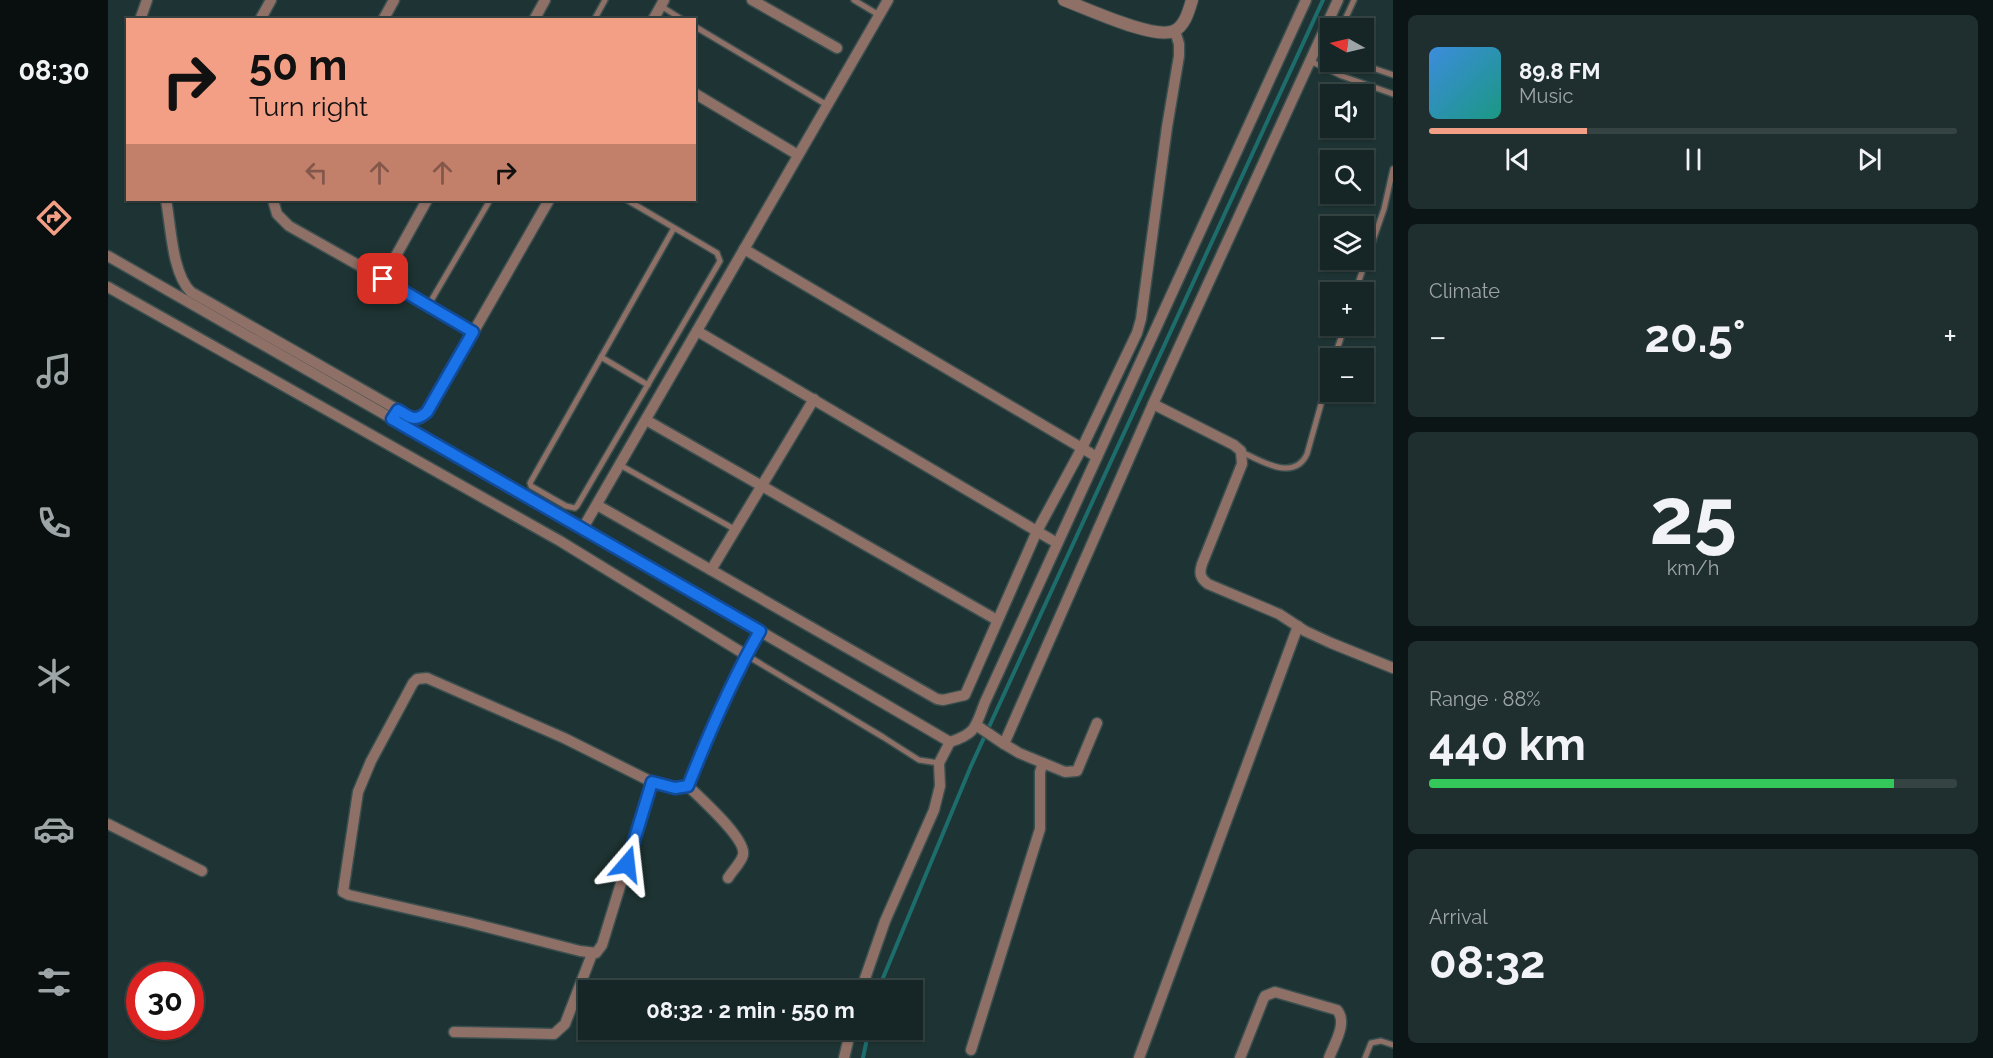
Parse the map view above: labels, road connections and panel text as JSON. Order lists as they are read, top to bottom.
{
  "north": "left",
  "page": {
    "tabs": "08:30",
    "map_buttons": ["+", "−"],
    "turn": ["50 m", "Turn right"],
    "song": ["89.8 FM", "Music"],
    "tile": [
      "Climate",
      ["25", "km/h"],
      ["Range · 88%", "440 km"],
      ["Arrival", "08:32"]
    ],
    "heat": ["−", "20.5°", "+"],
    "limit": "30",
    "trip": "08:32 · 2 min · 550 m"
  }
}
